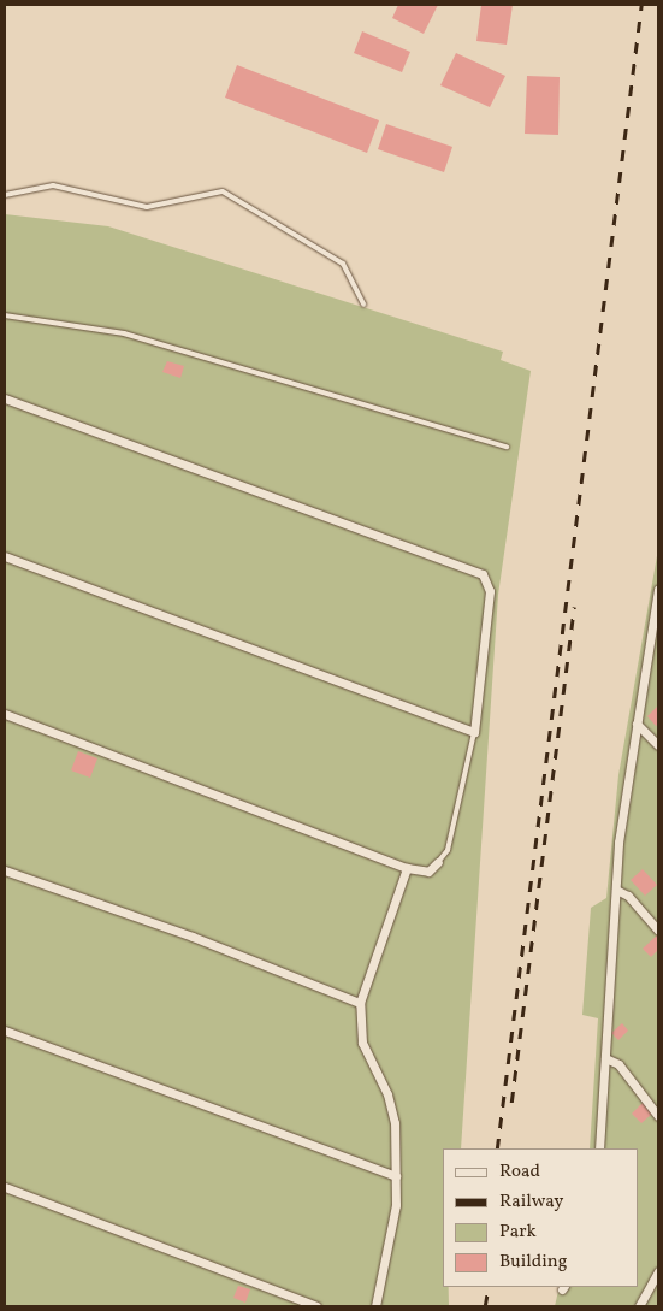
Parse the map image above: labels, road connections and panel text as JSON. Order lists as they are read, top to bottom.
{
  "legend": [
    "Road",
    "Railway",
    "Park",
    "Building"
  ]
}
